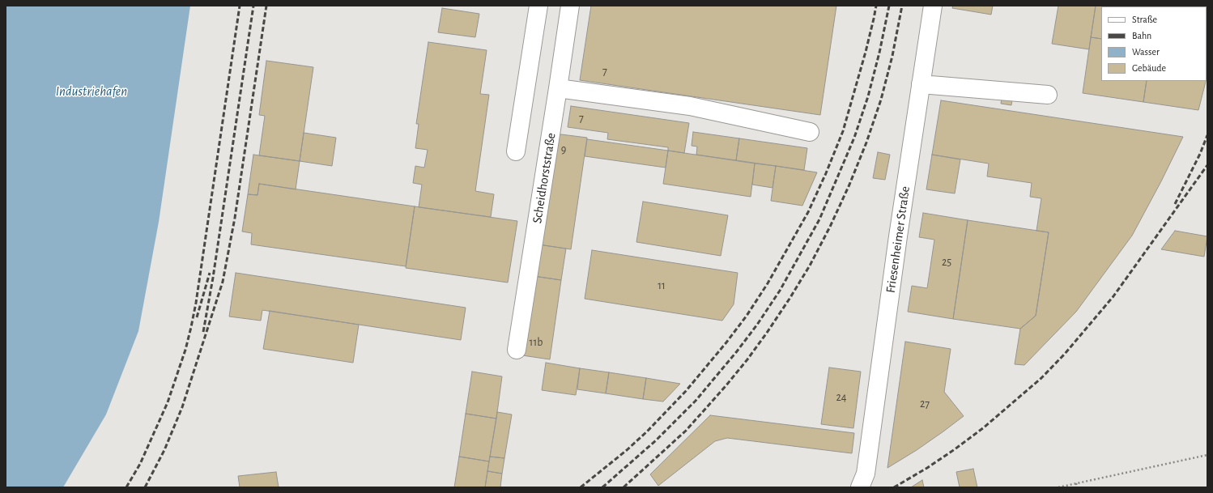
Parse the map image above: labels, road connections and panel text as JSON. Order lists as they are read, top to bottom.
{
  "streets": {
    "street": ["Scheidhorststraße", "Friesenheimer Straße"]
  },
  "water": ["Industriehafen"],
  "house_numbers": [
    "7",
    "7",
    "9",
    "25",
    "11",
    "11b",
    "24",
    "27"
  ],
  "legend": [
    "Straße",
    "Bahn",
    "Wasser",
    "Gebäude"
  ]
}
